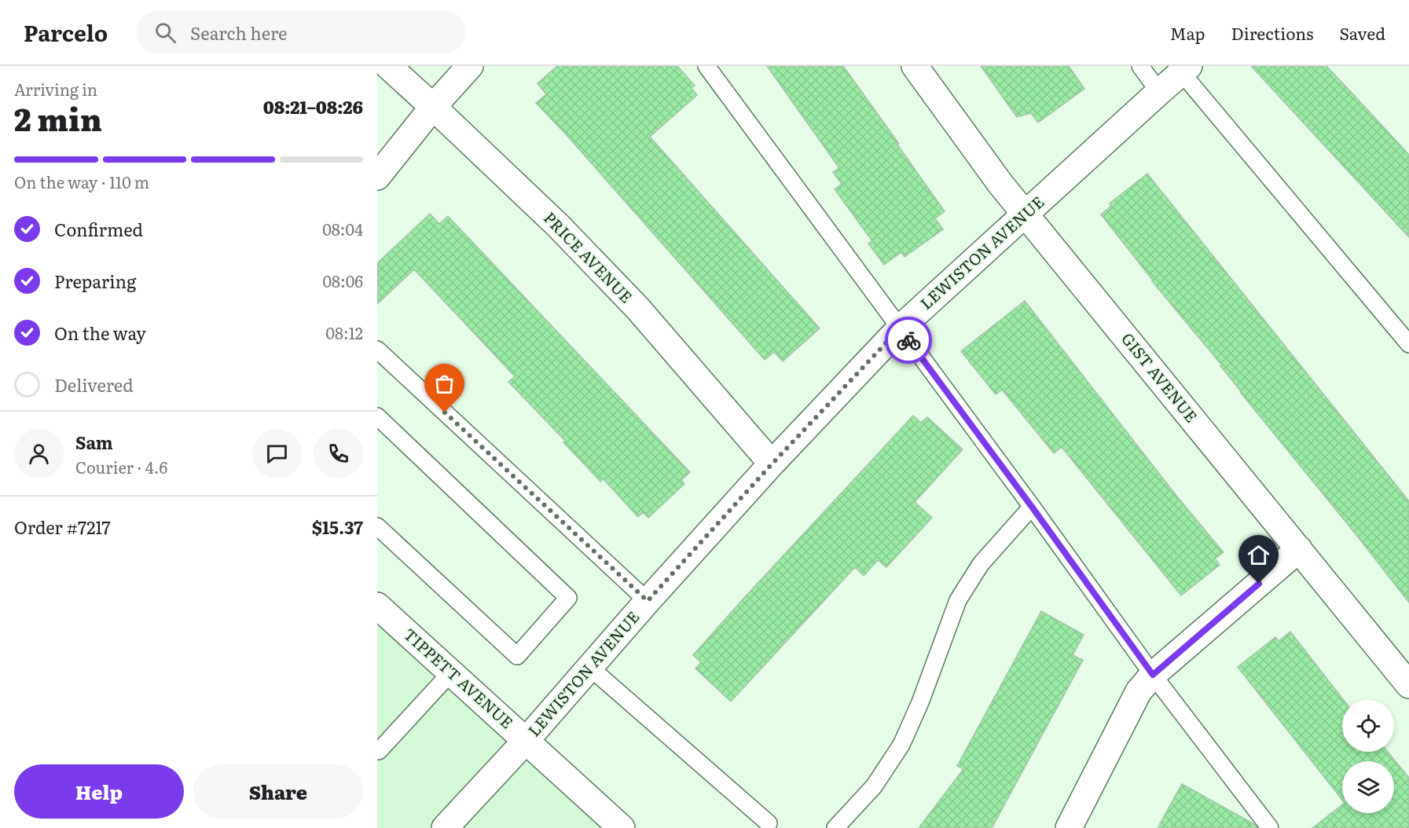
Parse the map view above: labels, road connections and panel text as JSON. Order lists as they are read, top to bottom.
{
  "streets": {
    "street": [
      "LEWISTON AVENUE",
      "PRICE AVENUE",
      "GIST AVENUE",
      "TIPPETT AVENUE"
    ]
  },
  "crossings": [
    ["LEWISTON AVENUE", "PRICE AVENUE"],
    ["LEWISTON AVENUE", "GIST AVENUE"],
    ["LEWISTON AVENUE", "TIPPETT AVENUE"]
  ],
  "page": {
    "header": "Parcelo",
    "search": "Search here",
    "nav": ["Map", "Directions", "Saved"],
    "heading": ["2 min", "Arriving in", "08:21–08:26"],
    "panel": [
      "Sam",
      "Courier · 4.6",
      "Order #7217",
      "$15.37"
    ],
    "bar": "On the way · 110 m",
    "list": [
      ["Confirmed", "08:04"],
      ["Preparing", "08:06"],
      ["On the way", "08:12"],
      "Delivered"
    ],
    "buttons": ["Help", "Share"]
  }
}
